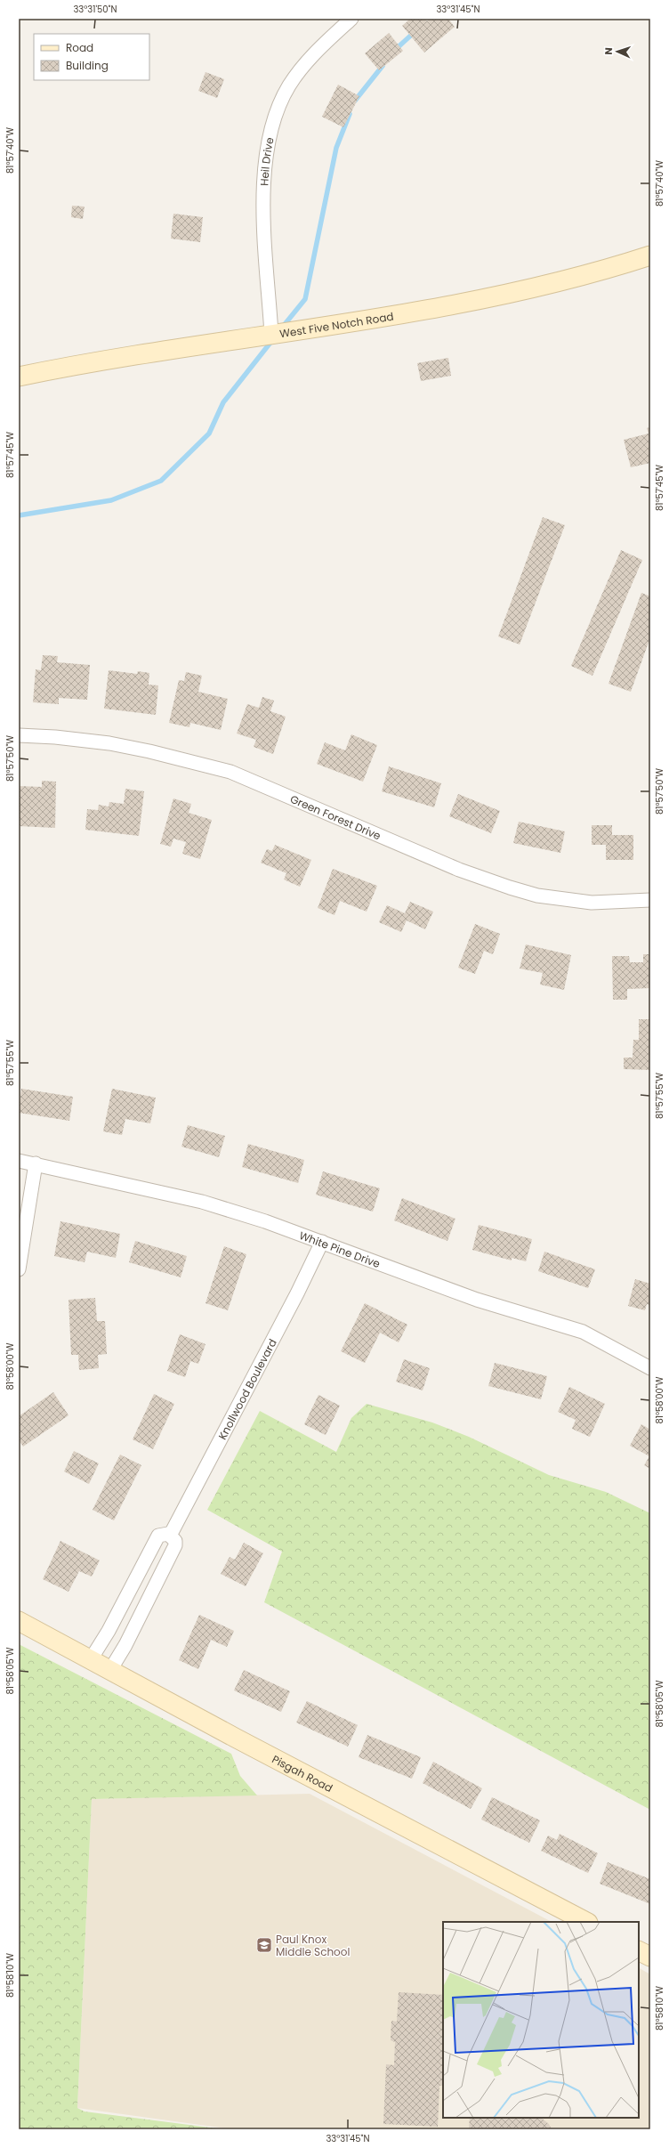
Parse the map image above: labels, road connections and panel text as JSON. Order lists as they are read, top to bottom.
{
  "streets": {
    "street": [
      "Heil Drive",
      "West Five Notch Road",
      "Green Forest Drive",
      "White Pine Drive",
      "Knollwood Boulevard",
      "Pisgah Road"
    ]
  },
  "crossings": [
    ["Heil Drive", "West Five Notch Road"],
    ["White Pine Drive", "Knollwood Boulevard"]
  ],
  "places": {
    "school or university": ["Paul Knox Middle School"]
  },
  "legend": ["Road", "Building"],
  "north": "left",
  "coordinates": [
    "33°31'50\"N",
    "33°31'45\"N",
    "81°57'40\"W",
    "81°57'45\"W",
    "81°57'50\"W",
    "81°57'55\"W",
    "81°58'00\"W",
    "81°58'05\"W",
    "81°58'10\"W"
  ]
}
